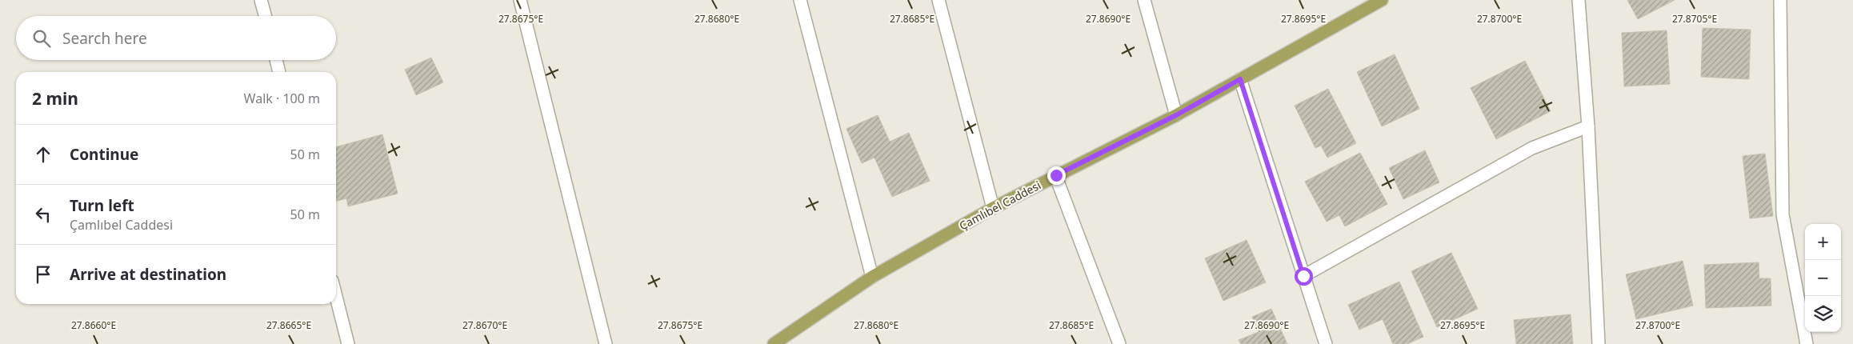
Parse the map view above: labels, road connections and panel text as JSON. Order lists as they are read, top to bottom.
{
  "streets": {
    "main road": ["Çamlıbel Caddesi"]
  },
  "page": {
    "search": "Search here",
    "heading": ["2 min", "Walk · 100 m"],
    "list": [
      ["Continue", "50 m"],
      ["Turn left", "Çamlıbel Caddesi", "50 m"],
      "Arrive at destination"
    ],
    "map_buttons": ["+", "−"]
  },
  "coordinates": [
    "27.8695°E",
    "27.8705°E",
    "27.8675°E",
    "27.8680°E",
    "27.8685°E",
    "27.8690°E",
    "27.8700°E",
    "27.8660°E",
    "27.8665°E",
    "27.8670°E"
  ]
}
